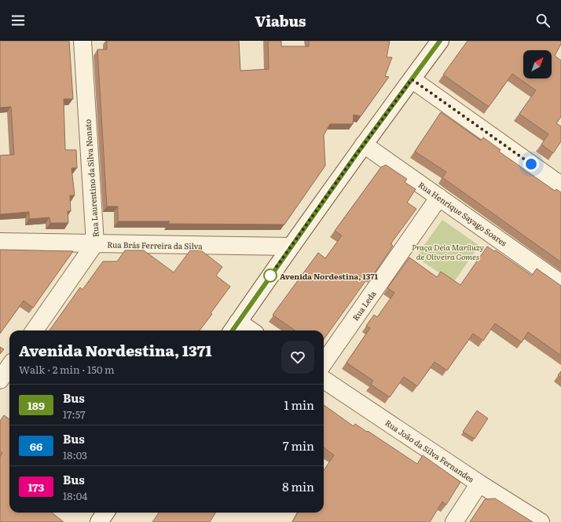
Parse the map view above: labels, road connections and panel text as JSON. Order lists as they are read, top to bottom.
{
  "streets": {
    "street": [
      "Rua Laurentino da Silva Nonato",
      "Rua Henrique Sayago Soares",
      "Rua Brás Ferreira da Silva",
      "Rua Leda",
      "Rua João da Silva Fernandes"
    ]
  },
  "crossings": [
    ["Rua Laurentino da Silva Nonato", "Rua Brás Ferreira da Silva"],
    ["Rua Henrique Sayago Soares", "Rua Leda"]
  ],
  "parks": ["Praça Deia Mariluzy de Oliveira Gomes"],
  "places": ["Avenida Nordestina, 1371"],
  "lines": ["bus line 189"],
  "north": "top right",
  "page": {
    "header": "Viabus",
    "heading": ["Avenida Nordestina, 1371", "Walk · 2 min · 150 m"],
    "list": [
      {
        "mark": "189",
        "name": "Bus",
        "note": "17:57",
        "value": "1 min"
      },
      {
        "mark": "66",
        "name": "Bus",
        "note": "18:03",
        "value": "7 min"
      },
      {
        "mark": "173",
        "name": "Bus",
        "note": "18:04",
        "value": "8 min"
      }
    ]
  }
}
